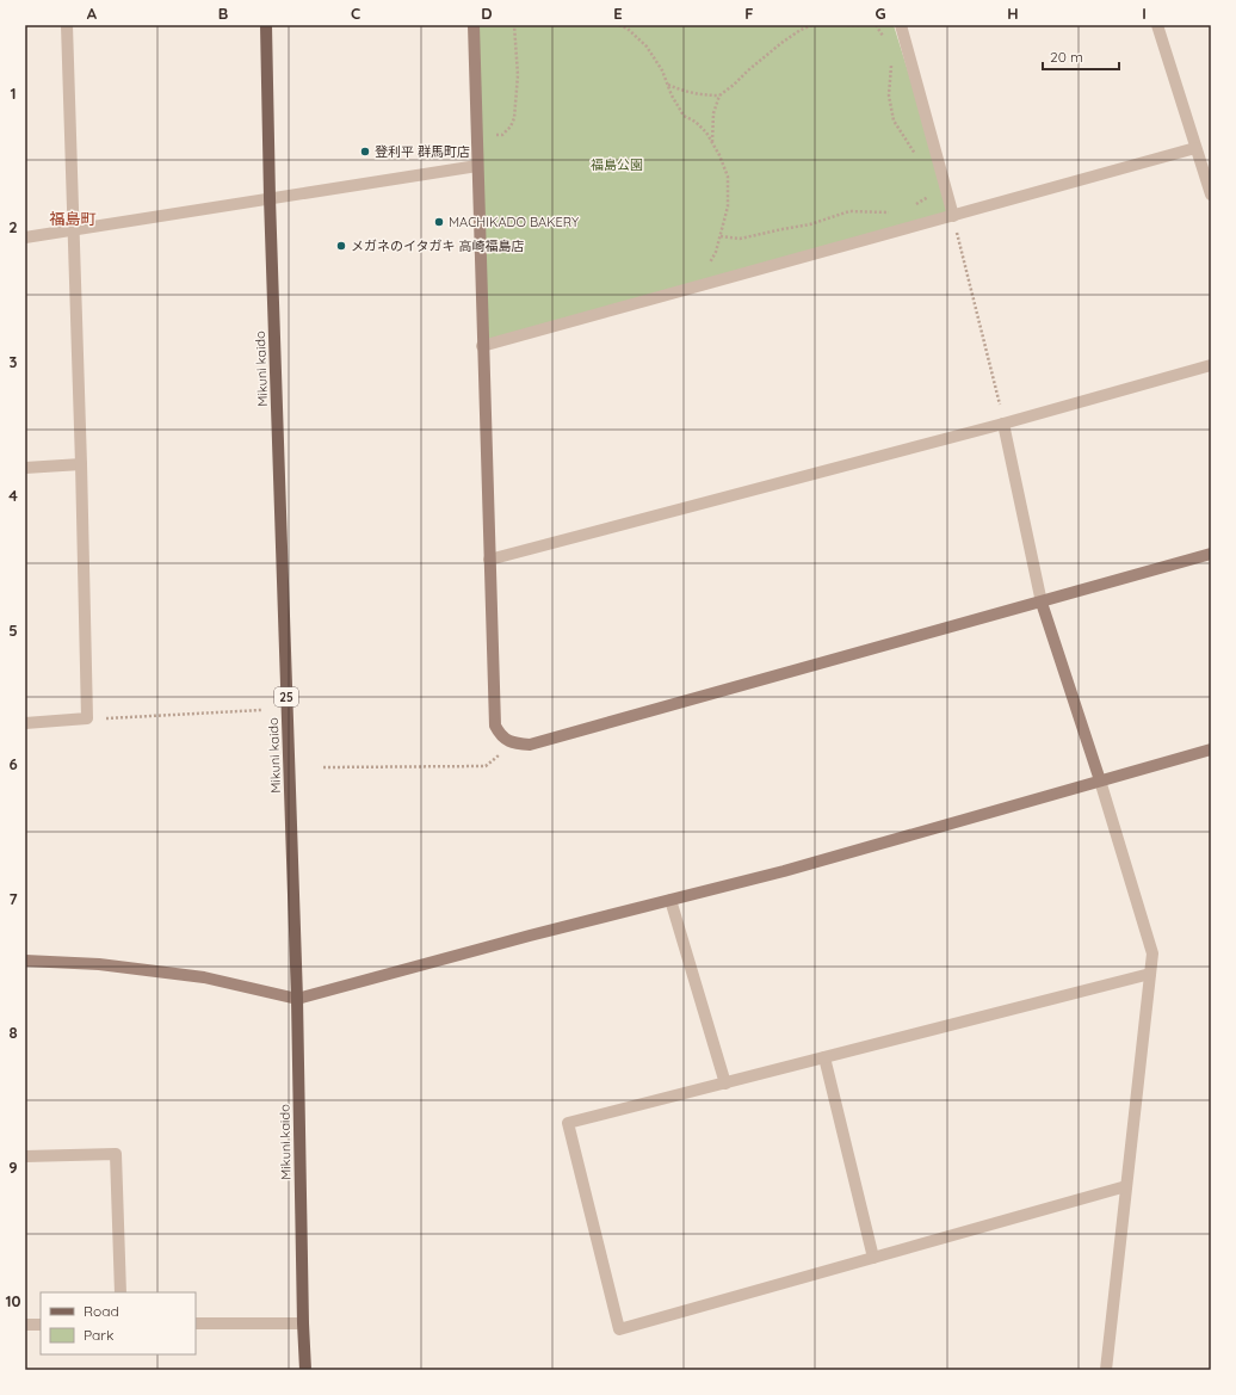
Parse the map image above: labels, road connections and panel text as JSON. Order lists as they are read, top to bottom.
{
  "streets": {
    "main road": ["Mikuni kaido", "25"]
  },
  "districts": ["福島町"],
  "parks": ["福島公園"],
  "places": ["登利平 群馬町店", "MACHIKADO BAKERY", "メガネのイタガキ 高崎福島店"],
  "legend": ["Road", "Park"],
  "scale_bar": "20 m",
  "grid": {
    "columns": [
      "A",
      "B",
      "C",
      "D",
      "E",
      "F",
      "G",
      "H",
      "I"
    ],
    "rows": [
      "1",
      "2",
      "3",
      "4",
      "5",
      "6",
      "7",
      "8",
      "9",
      "10"
    ]
  }
}
